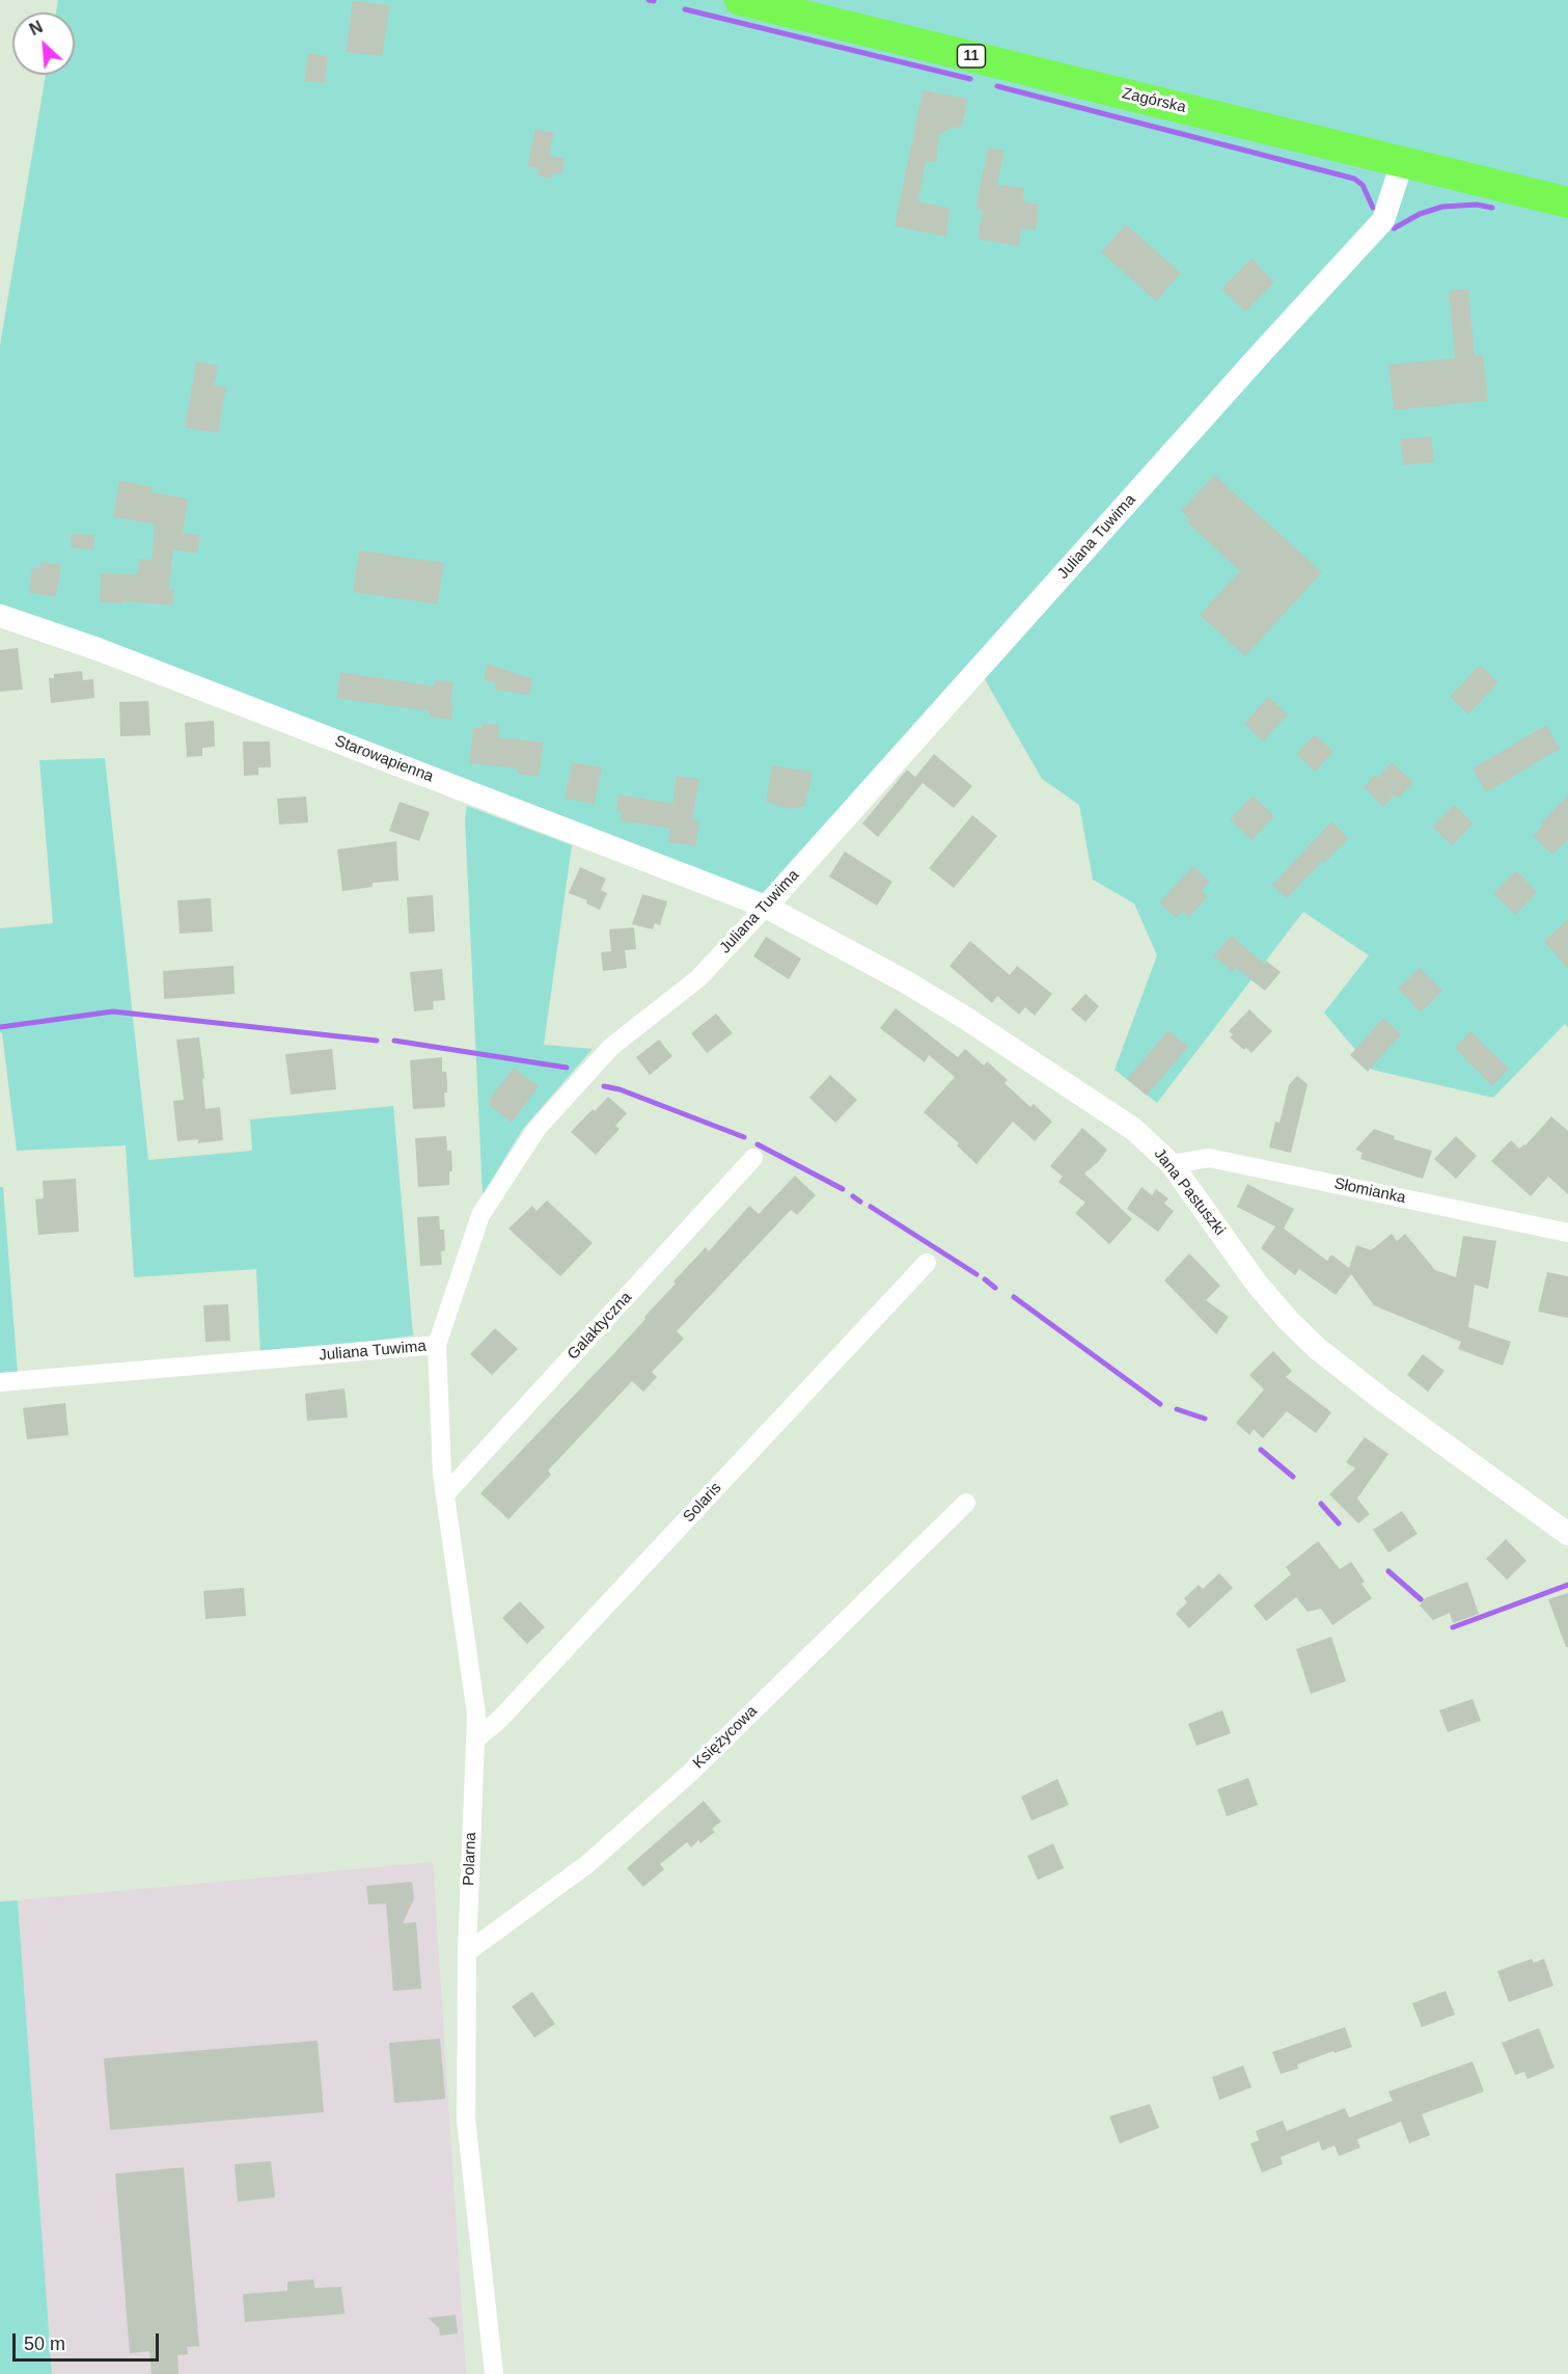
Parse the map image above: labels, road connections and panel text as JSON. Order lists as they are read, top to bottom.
{
  "streets": {
    "highway": ["11", "Zagórska"],
    "street": [
      "Juliana Tuwima",
      "Starowapienna",
      "Słomianka",
      "Jana Pastuszki",
      "Galaktyczna",
      "Solaris",
      "Księżycowa",
      "Polarna"
    ]
  },
  "crossings": [
    ["Zagórska", "Juliana Tuwima"],
    ["Juliana Tuwima", "Starowapienna"],
    ["Juliana Tuwima", "Jana Pastuszki"],
    ["Juliana Tuwima", "Polarna"],
    ["Starowapienna", "Jana Pastuszki"],
    ["Słomianka", "Jana Pastuszki"],
    ["Galaktyczna", "Polarna"],
    ["Solaris", "Polarna"],
    ["Księżycowa", "Polarna"]
  ],
  "scale_bar": "50 m",
  "north": "top left"
}
